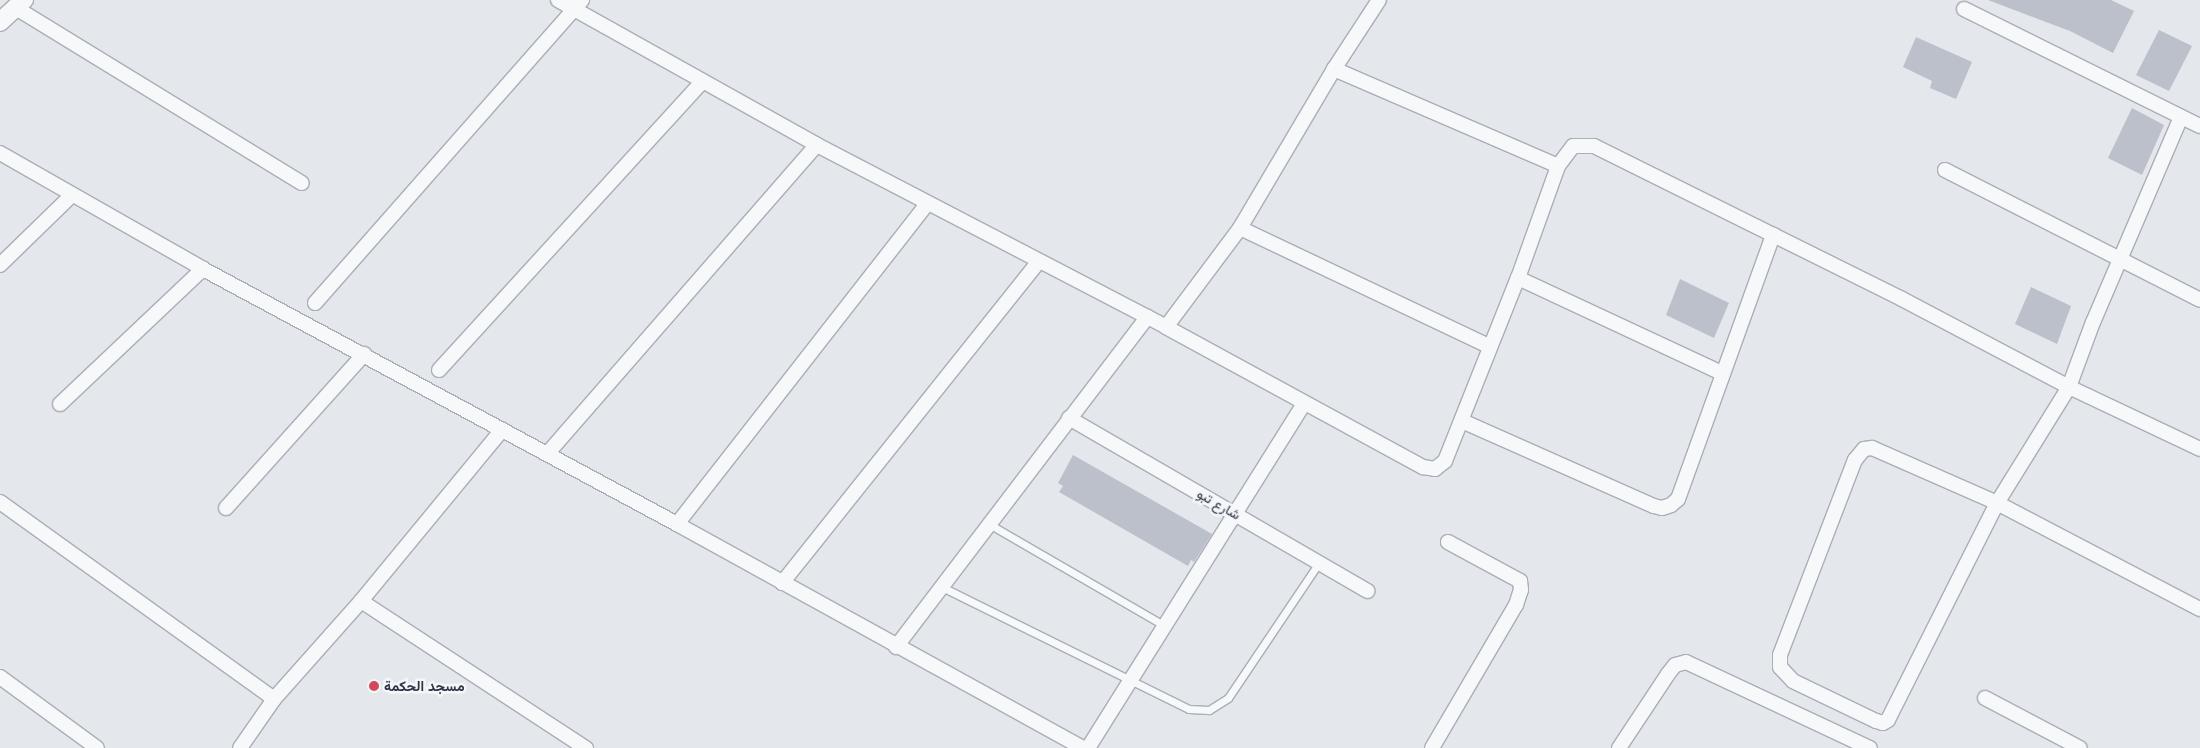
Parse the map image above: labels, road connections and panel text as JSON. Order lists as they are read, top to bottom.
{
  "streets": {
    "street": ["شارع تبو"]
  },
  "places": ["مسجد الحكمة"]
}
